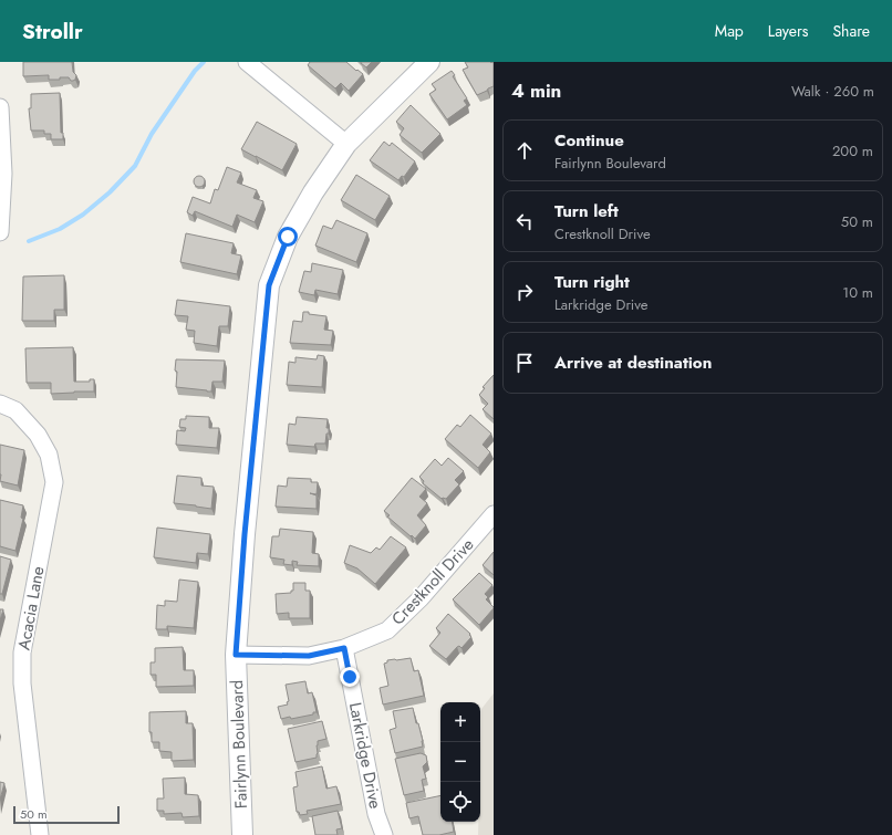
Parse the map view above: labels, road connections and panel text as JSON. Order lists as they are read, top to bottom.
{
  "streets": {
    "street": [
      "Crestknoll Drive",
      "Acacia Lane",
      "Fairlynn Boulevard",
      "Larkridge Drive"
    ]
  },
  "crossings": [
    ["Crestknoll Drive", "Fairlynn Boulevard"],
    ["Crestknoll Drive", "Larkridge Drive"]
  ],
  "scale_bar": "50 m",
  "page": {
    "header": "Strollr",
    "nav": ["Map", "Layers", "Share"],
    "heading": ["4 min", "Walk · 260 m"],
    "list": [
      ["Continue", "Fairlynn Boulevard", "200 m"],
      ["Turn left", "Crestknoll Drive", "50 m"],
      ["Turn right", "Larkridge Drive", "10 m"],
      "Arrive at destination"
    ],
    "map_buttons": ["+", "−"],
    "scale": "50 m"
  }
}
